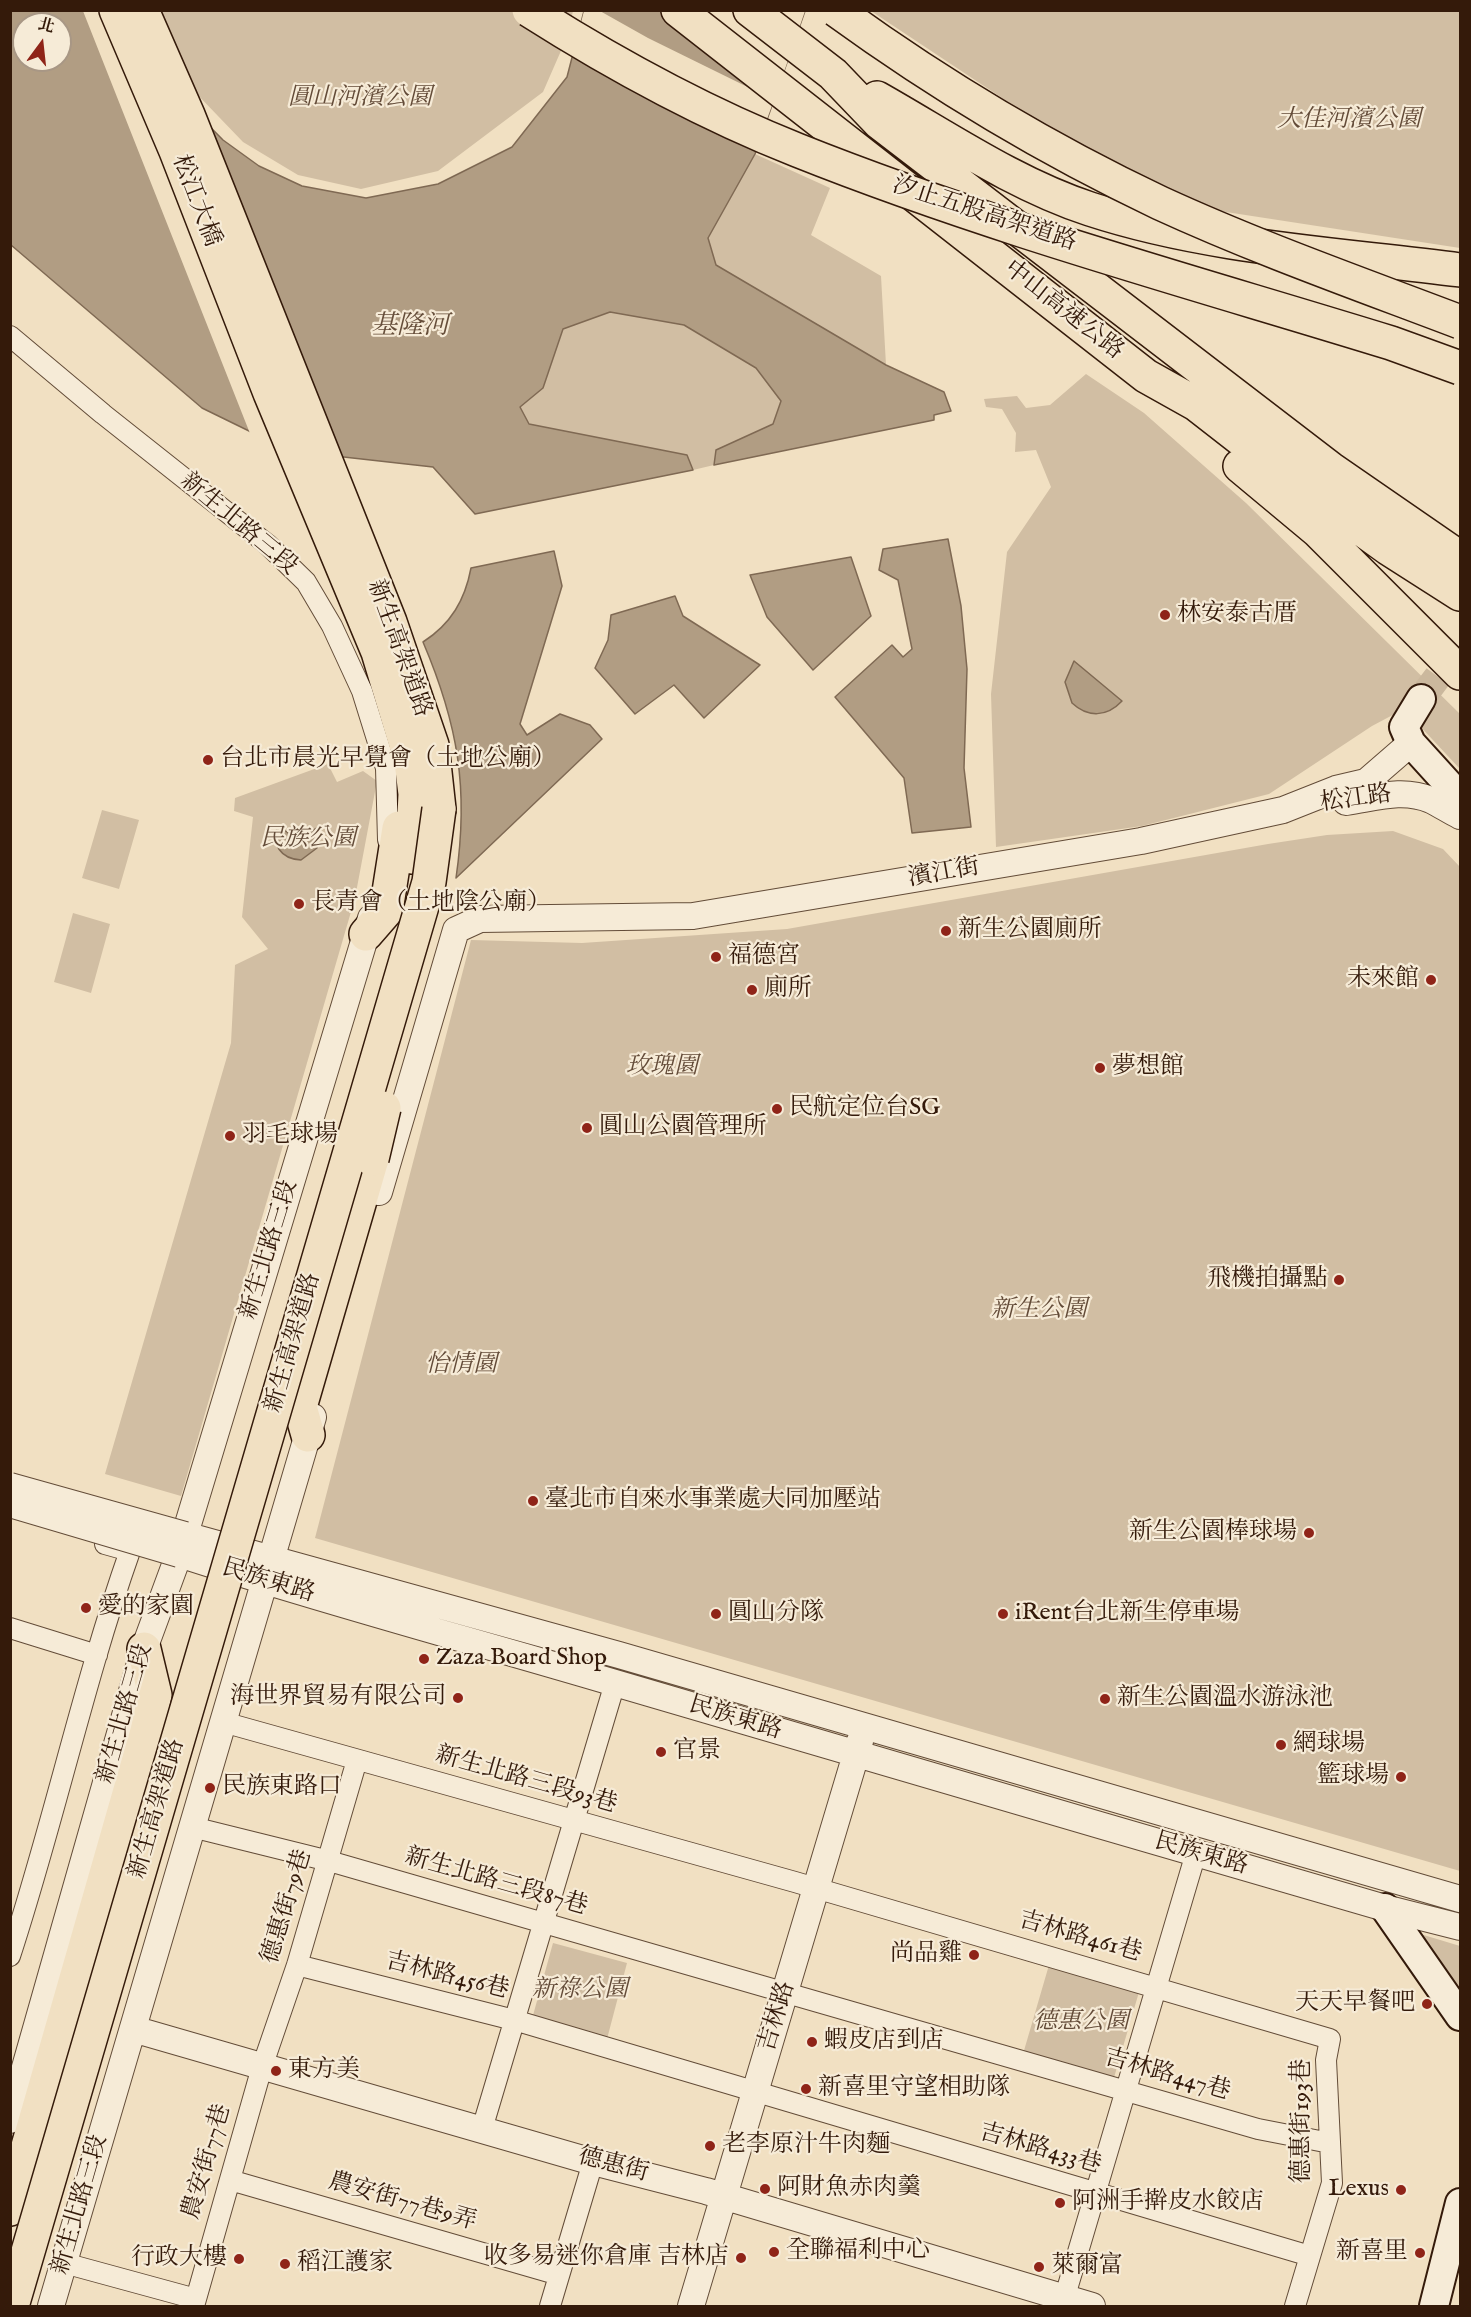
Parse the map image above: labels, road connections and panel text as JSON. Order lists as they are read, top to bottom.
{
  "streets": {
    "highway": [
      "松江大橋",
      "汐止五股高架道路",
      "中山高速公路",
      "新生高架道路"
    ],
    "street": [
      "新生北路三段",
      "松江路",
      "濱江街",
      "民族東路",
      "新生北路三段93巷",
      "新生北路三段87巷",
      "德惠街79巷",
      "吉林路461巷",
      "吉林路456巷",
      "吉林路",
      "吉林路447巷",
      "德惠街193巷",
      "吉林路433巷",
      "農安街77巷",
      "德惠街",
      "農安街77巷9弄"
    ]
  },
  "crossings": [
    ["松江大橋", "新生高架道路"],
    ["新生北路三段", "濱江街"],
    ["新生北路三段", "民族東路"],
    ["新生北路三段", "新生北路三段93巷"],
    ["新生北路三段", "新生北路三段87巷"],
    ["新生北路三段", "德惠街"],
    ["松江路", "濱江街"],
    ["民族東路", "吉林路"],
    ["新生北路三段93巷", "德惠街79巷"],
    ["新生北路三段93巷", "吉林路461巷"],
    ["新生北路三段93巷", "吉林路"],
    ["新生北路三段87巷", "德惠街79巷"],
    ["新生北路三段87巷", "吉林路"],
    ["新生北路三段87巷", "吉林路447巷"],
    ["德惠街79巷", "吉林路456巷"],
    ["德惠街79巷", "農安街77巷"],
    ["德惠街79巷", "德惠街"],
    ["吉林路461巷", "吉林路"],
    ["吉林路461巷", "德惠街193巷"],
    ["吉林路456巷", "吉林路"],
    ["吉林路456巷", "吉林路433巷"],
    ["吉林路", "吉林路447巷"],
    ["吉林路", "吉林路433巷"],
    ["吉林路", "德惠街"],
    ["吉林路447巷", "德惠街193巷"],
    ["德惠街193巷", "吉林路433巷"],
    ["農安街77巷", "德惠街"],
    ["農安街77巷", "農安街77巷9弄"]
  ],
  "water": ["基隆河"],
  "parks": [
    "圓山河濱公園",
    "大佳河濱公園",
    "民族公園",
    "玫瑰園",
    "新生公園",
    "怡情園",
    "新祿公園",
    "德惠公園"
  ],
  "places": [
    "林安泰古厝",
    "台北市晨光早覺會（土地公廟）",
    "長青會（土地陰公廟）",
    "新生公園廁所",
    "福德宮",
    "未來館",
    "廁所",
    "夢想館",
    "民航定位台SG",
    "圓山公園管理所",
    "羽毛球場",
    "飛機拍攝點",
    "臺北市自來水事業處大同加壓站",
    "新生公園棒球場",
    "愛的家園",
    "圓山分隊",
    "iRent台北新生停車場",
    "Zaza Board Shop",
    "海世界貿易有限公司",
    "新生公園溫水游泳池",
    "網球場",
    "官景",
    "籃球場",
    "民族東路口",
    "尚品雞",
    "天天早餐吧",
    "蝦皮店到店",
    "東方美",
    "新喜里守望相助隊",
    "老李原汁牛肉麵",
    "阿財魚赤肉羹",
    "Lexus",
    "阿洲手擀皮水餃店",
    "全聯福利中心",
    "新喜里",
    "收多易迷你倉庫 吉林店",
    "行政大樓",
    "稻江護家",
    "萊爾富"
  ],
  "north": "top"
}
